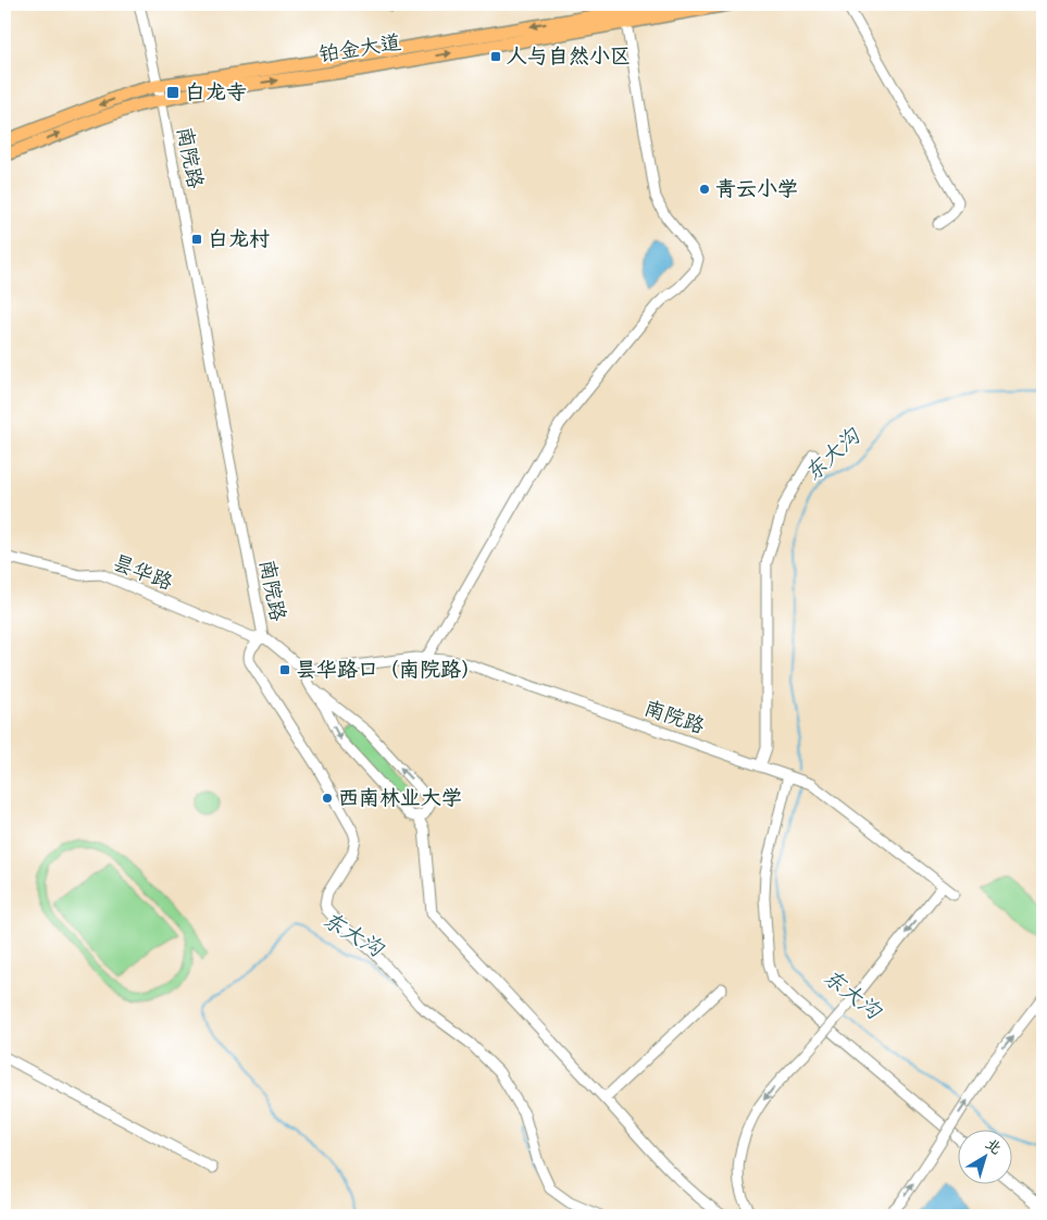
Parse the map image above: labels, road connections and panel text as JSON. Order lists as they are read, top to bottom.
{
  "streets": {
    "main road": ["铂金大道"],
    "street": ["南院路", "昙华路"]
  },
  "crossings": [
    ["铂金大道", "南院路"],
    ["南院路", "昙华路"]
  ],
  "water": ["东大沟"],
  "places": {
    "transit": [
      "人与自然小区",
      "白龙寺",
      "白龙村",
      "昙华路口（南院路）"
    ],
    "other": ["青云小学", "西南林业大学"]
  },
  "north": "top right"
}
